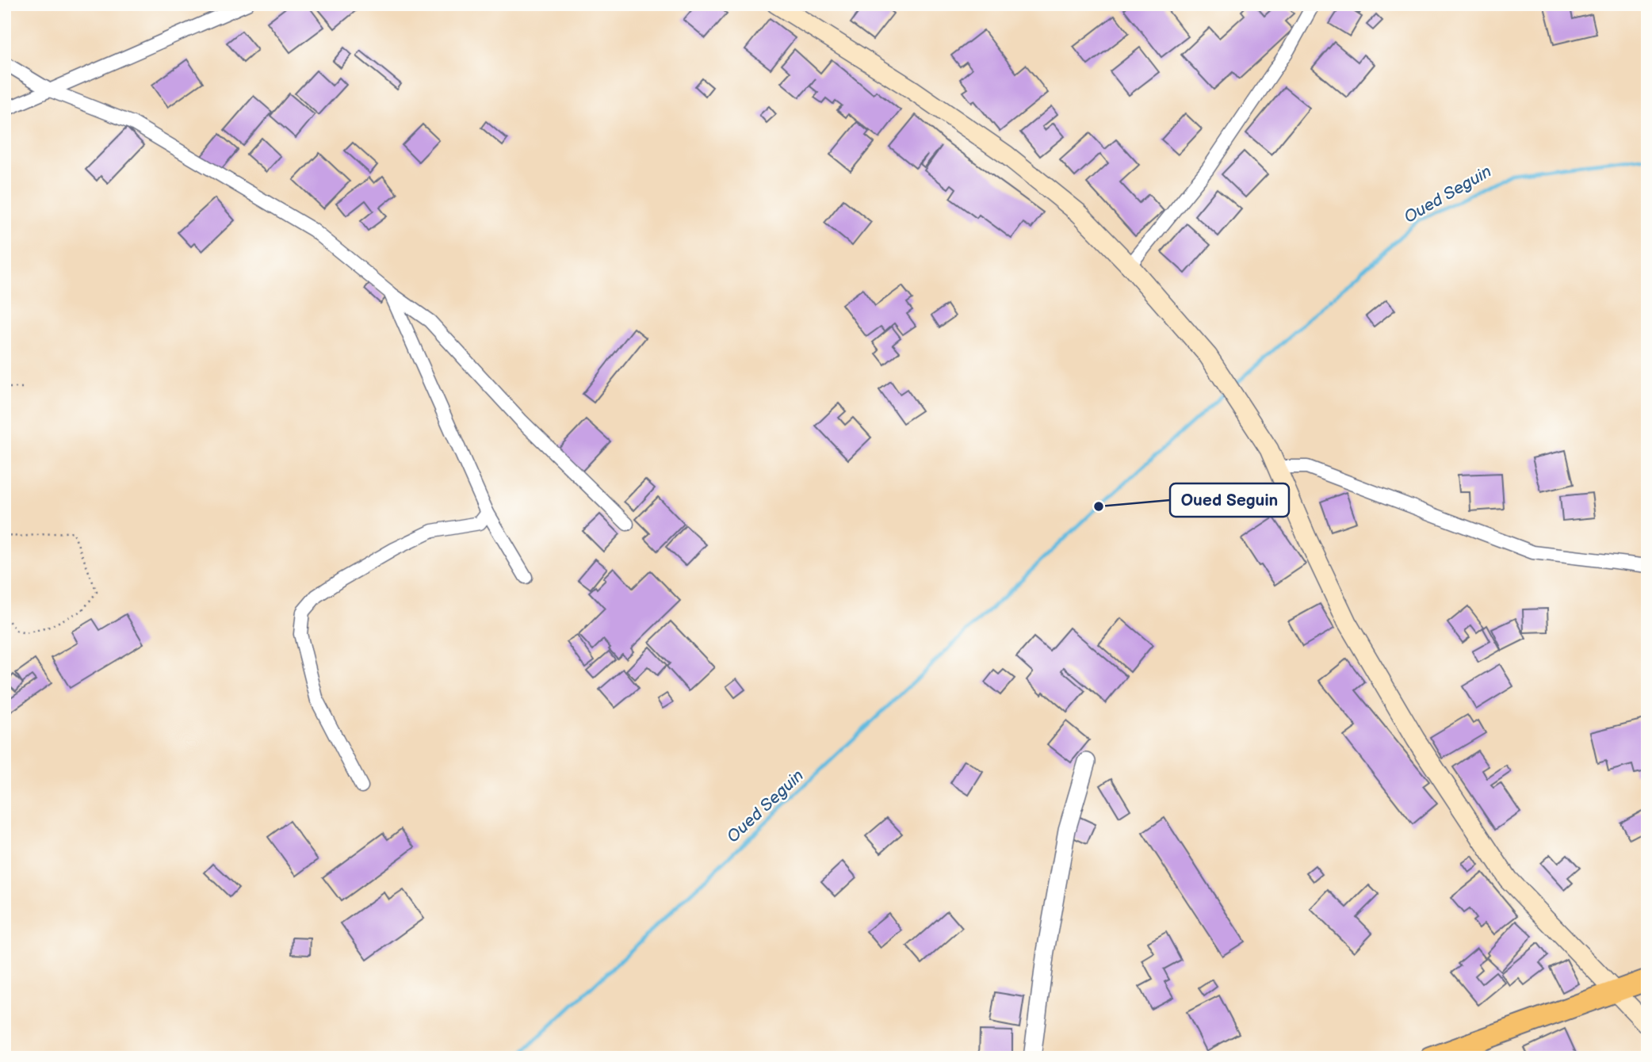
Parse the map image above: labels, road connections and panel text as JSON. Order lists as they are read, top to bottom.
{
  "water": ["Oued Seguin"],
  "places": ["Oued Seguin"]
}
